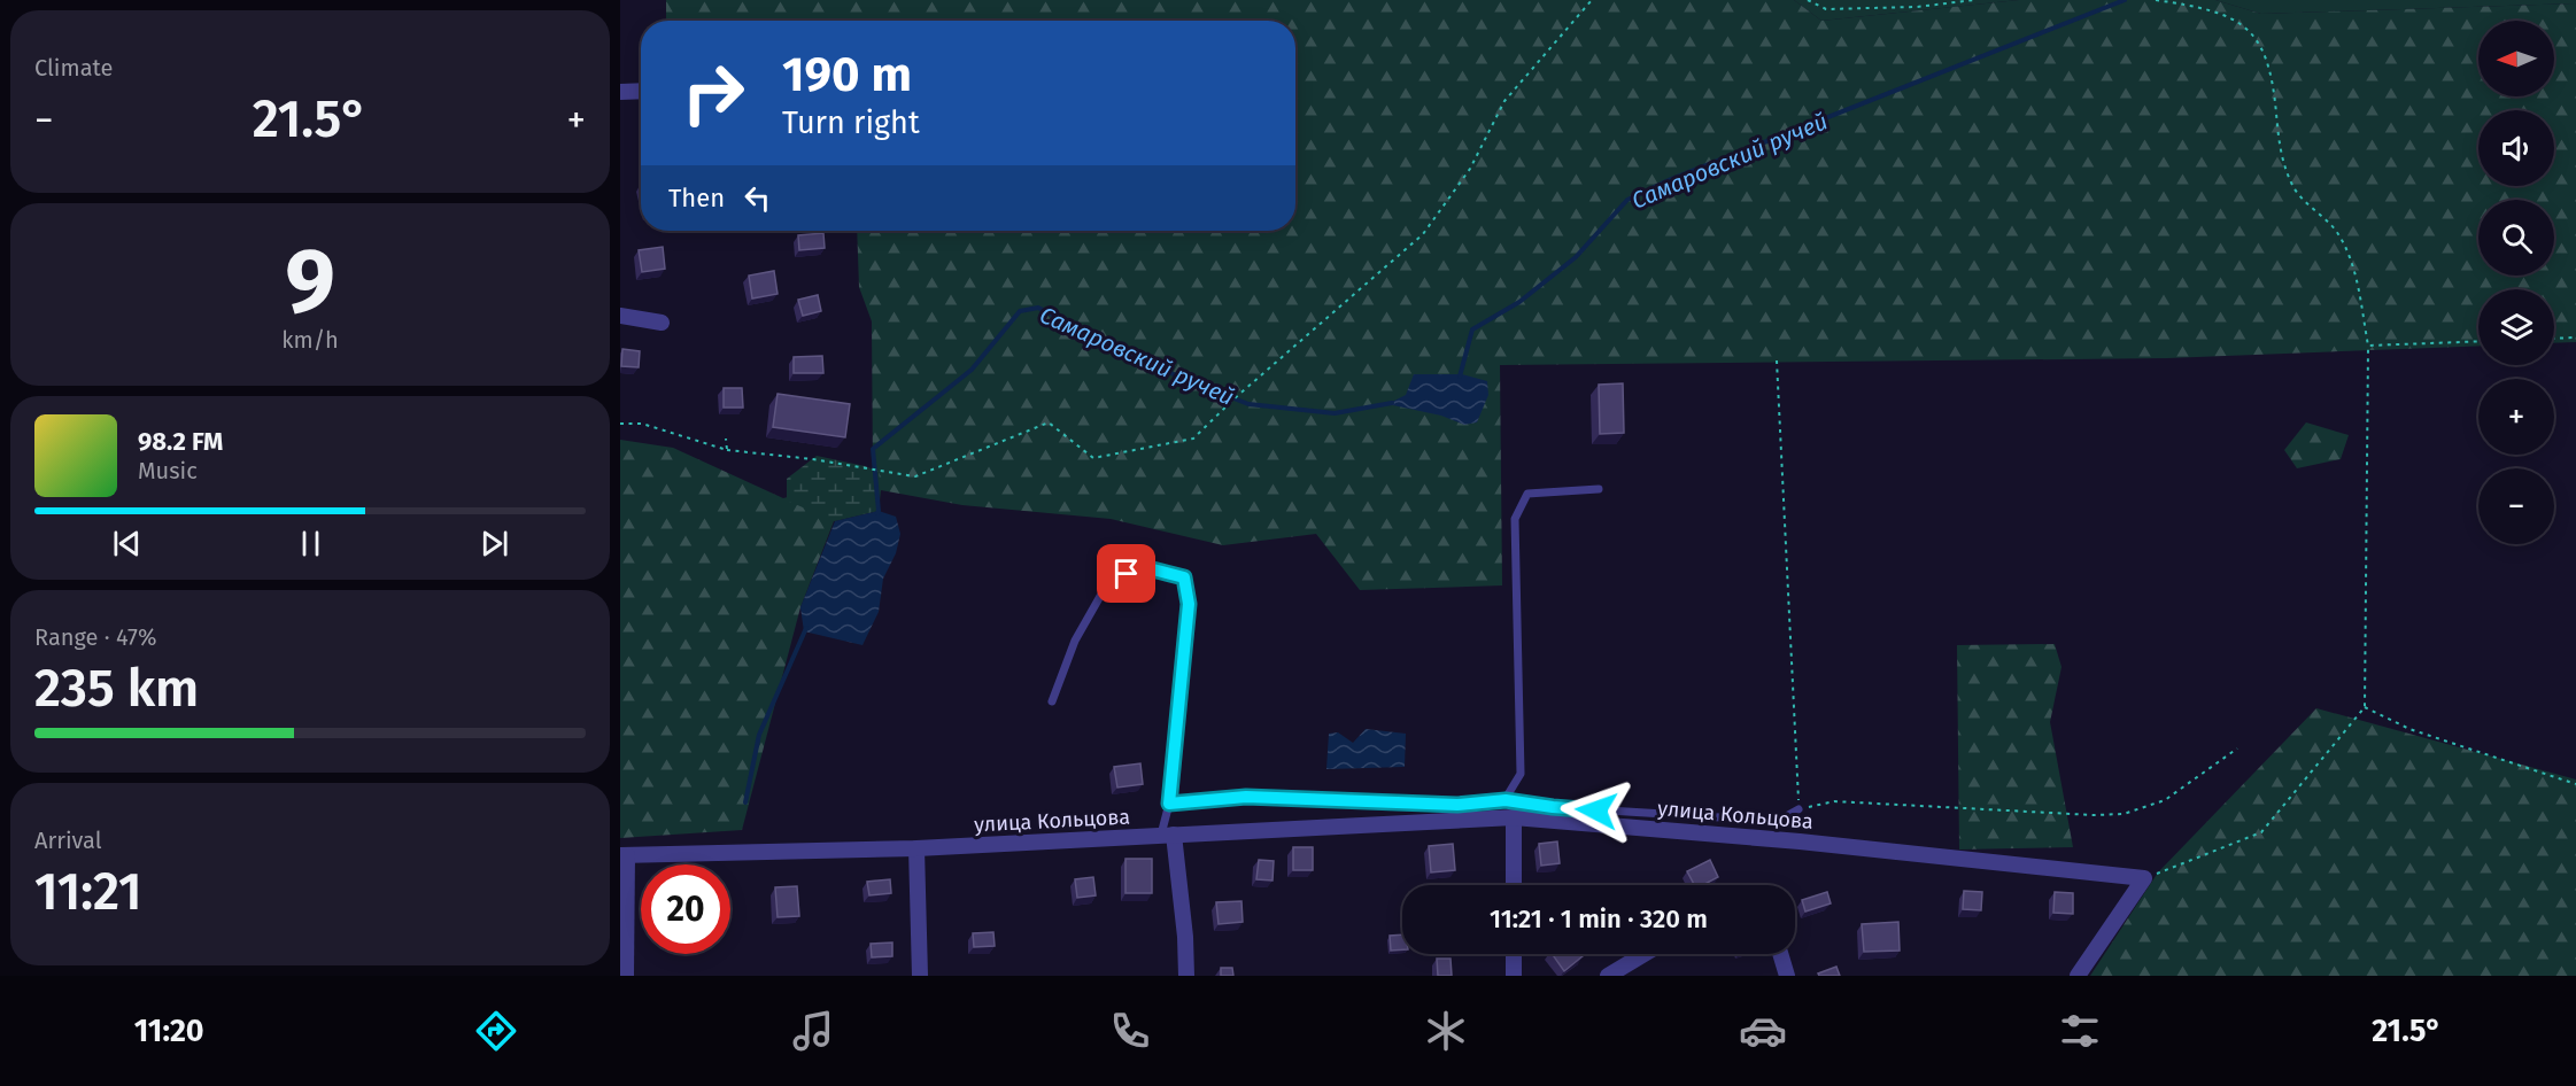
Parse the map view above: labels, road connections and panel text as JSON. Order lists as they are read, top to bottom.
{
  "streets": {
    "street": ["улица Кольцова"]
  },
  "water": ["Самаровский ручей"],
  "north": "left",
  "page": {
    "tile": [
      "Climate",
      ["9", "km/h"],
      ["Range · 47%", "235 km"],
      ["Arrival", "11:21"]
    ],
    "map_buttons": ["+", "−"],
    "turn": ["190 m", "Turn right"],
    "heat": ["−", "21.5°", "+"],
    "then": "Then",
    "song": ["98.2 FM", "Music"],
    "limit": "20",
    "trip": "11:21 · 1 min · 320 m",
    "tabs": ["11:20", "21.5°"]
  }
}
